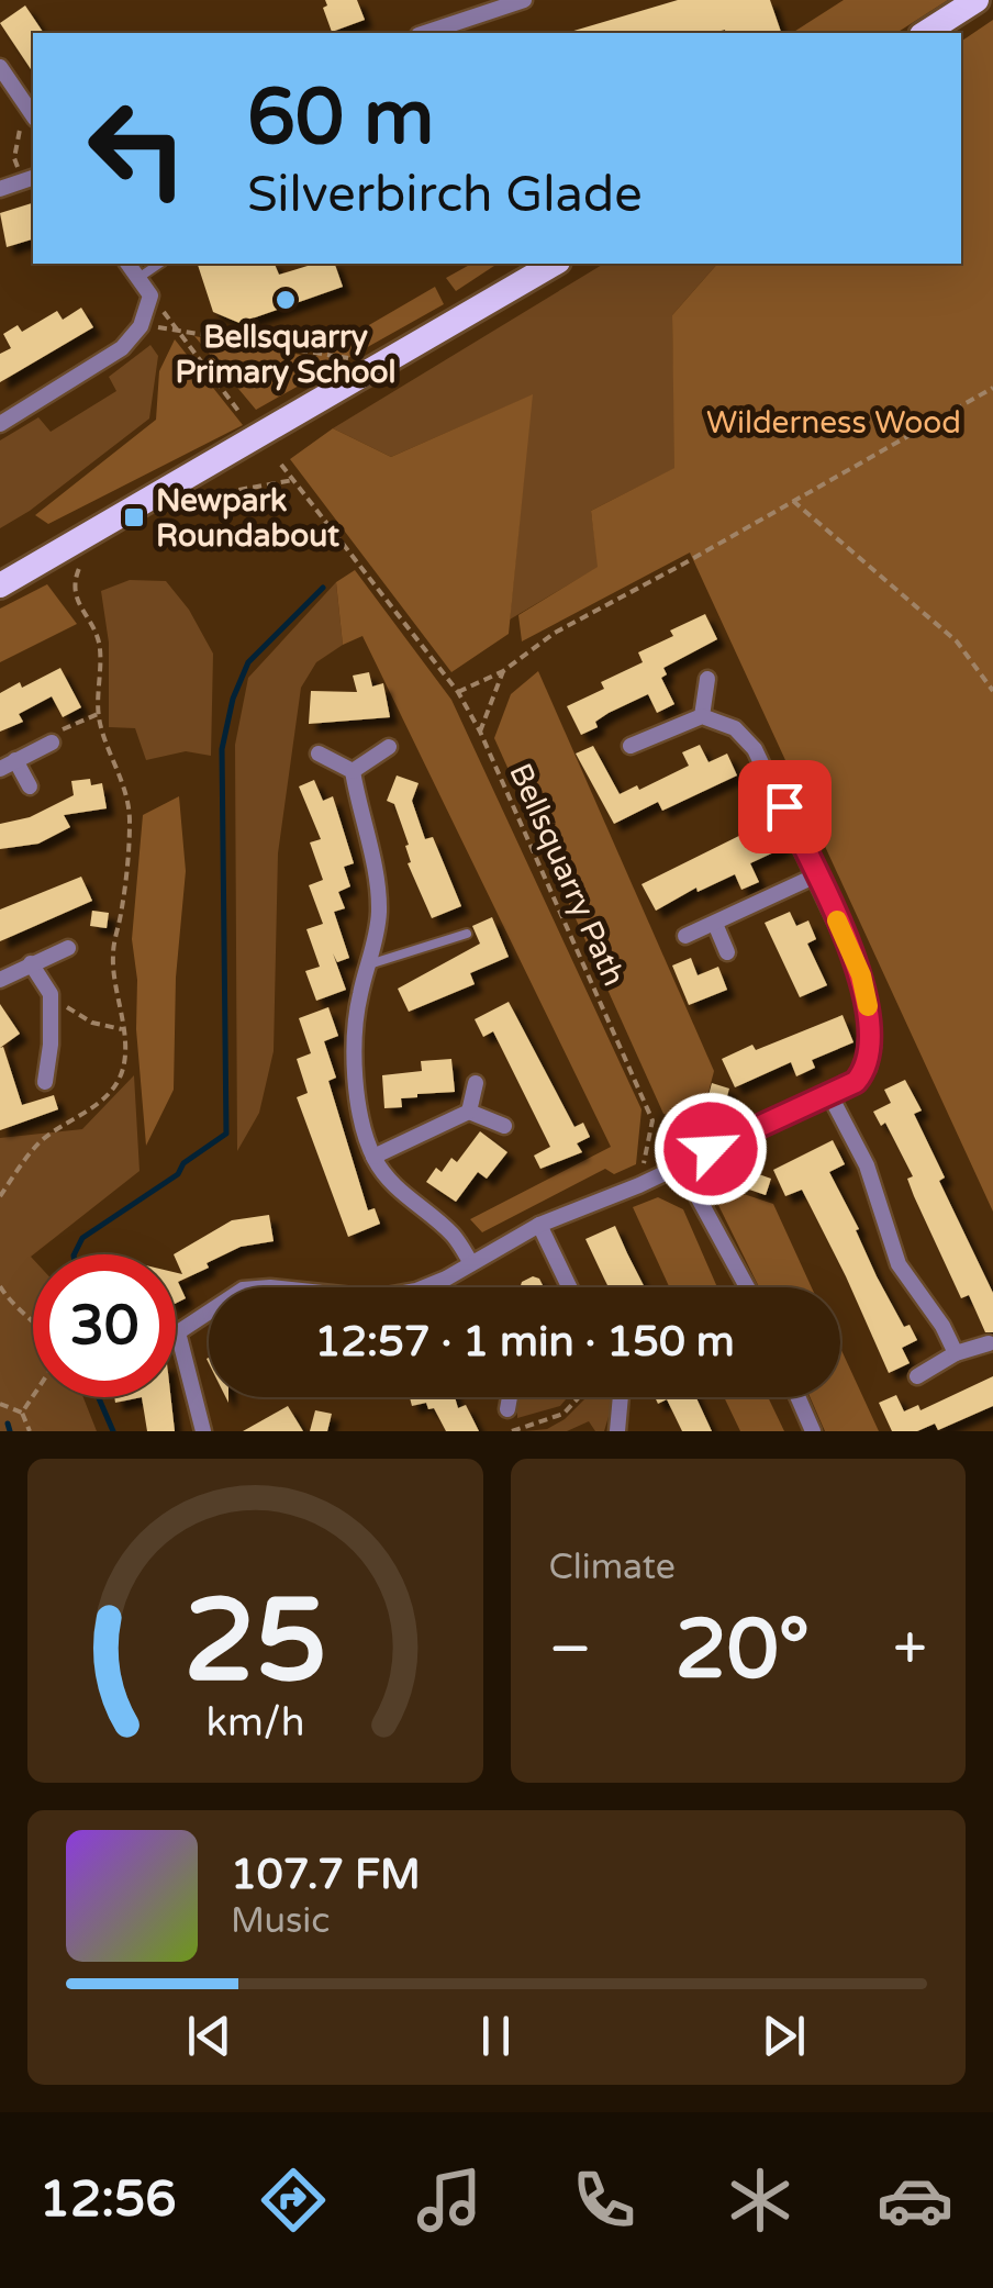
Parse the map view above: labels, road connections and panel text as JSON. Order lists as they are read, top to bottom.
{
  "streets": {
    "path": ["Bellsquarry Path"]
  },
  "parks": ["Wilderness Wood"],
  "places": {
    "other": ["Bellsquarry Primary School"],
    "transit": ["Newpark Roundabout"]
  },
  "page": {
    "turn": ["60 m", "Silverbirch Glade"],
    "limit": "30",
    "trip": "12:57 · 1 min · 150 m",
    "tile": "Climate",
    "heat": ["−", "20°", "+"],
    "song": ["107.7 FM", "Music"],
    "tabs": "12:56",
    "gauge": ["25", "km/h"]
  }
}
